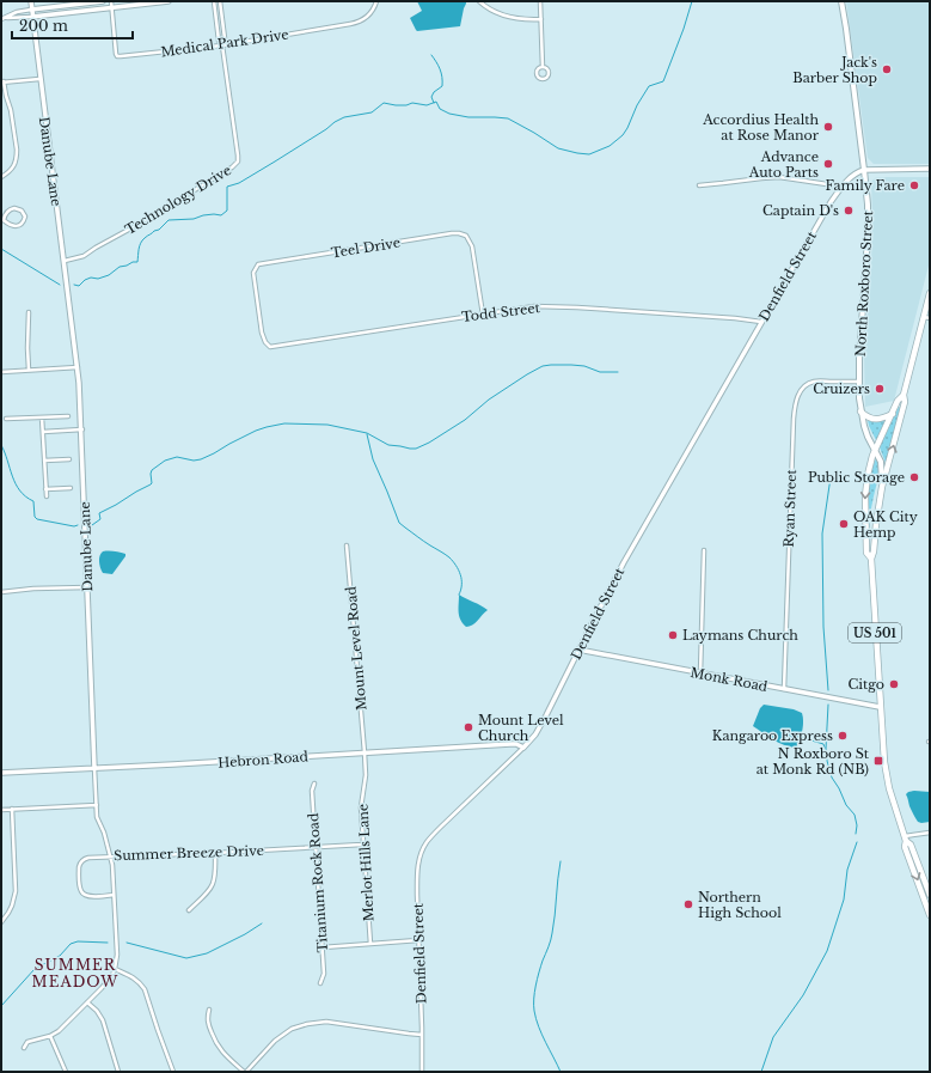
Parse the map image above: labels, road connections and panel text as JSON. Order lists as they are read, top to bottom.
{
  "streets": {
    "highway": ["North Roxboro Street", "US 501"],
    "street": [
      "Medical Park Drive",
      "Danube Lane",
      "Technology Drive",
      "Teel Drive",
      "Denfield Street",
      "Todd Street",
      "Ryan Street",
      "Mount Level Road",
      "Monk Road",
      "Hebron Road",
      "Summer Breeze Drive",
      "Merlot Hills Lane",
      "Titanium Rock Road"
    ]
  },
  "crossings": [
    ["Medical Park Drive", "Technology Drive"],
    ["Danube Lane", "Technology Drive"],
    ["Danube Lane", "Hebron Road"],
    ["Danube Lane", "Summer Breeze Drive"],
    ["Teel Drive", "Todd Street"],
    ["Denfield Street", "North Roxboro Street"],
    ["Denfield Street", "Todd Street"],
    ["Denfield Street", "Monk Road"],
    ["Denfield Street", "Hebron Road"],
    ["North Roxboro Street", "Ryan Street"],
    ["North Roxboro Street", "US 501"],
    ["North Roxboro Street", "Monk Road"],
    ["Ryan Street", "Monk Road"],
    ["Mount Level Road", "Hebron Road"],
    ["Mount Level Road", "Merlot Hills Lane"],
    ["Hebron Road", "Merlot Hills Lane"],
    ["Summer Breeze Drive", "Merlot Hills Lane"],
    ["Summer Breeze Drive", "Titanium Rock Road"]
  ],
  "districts": ["SUMMER MEADOW"],
  "places": {
    "other": [
      "Jack's Barber Shop",
      "Accordius Health at Rose Manor",
      "Advance Auto Parts",
      "Family Fare",
      "Captain D's",
      "Cruizers",
      "Public Storage",
      "OAK City Hemp",
      "Laymans Church",
      "Citgo",
      "Mount Level Church",
      "Kangaroo Express",
      "Northern High School"
    ],
    "transit": ["N Roxboro St at Monk Rd (NB)"]
  },
  "scale_bar": "200 m"
}
